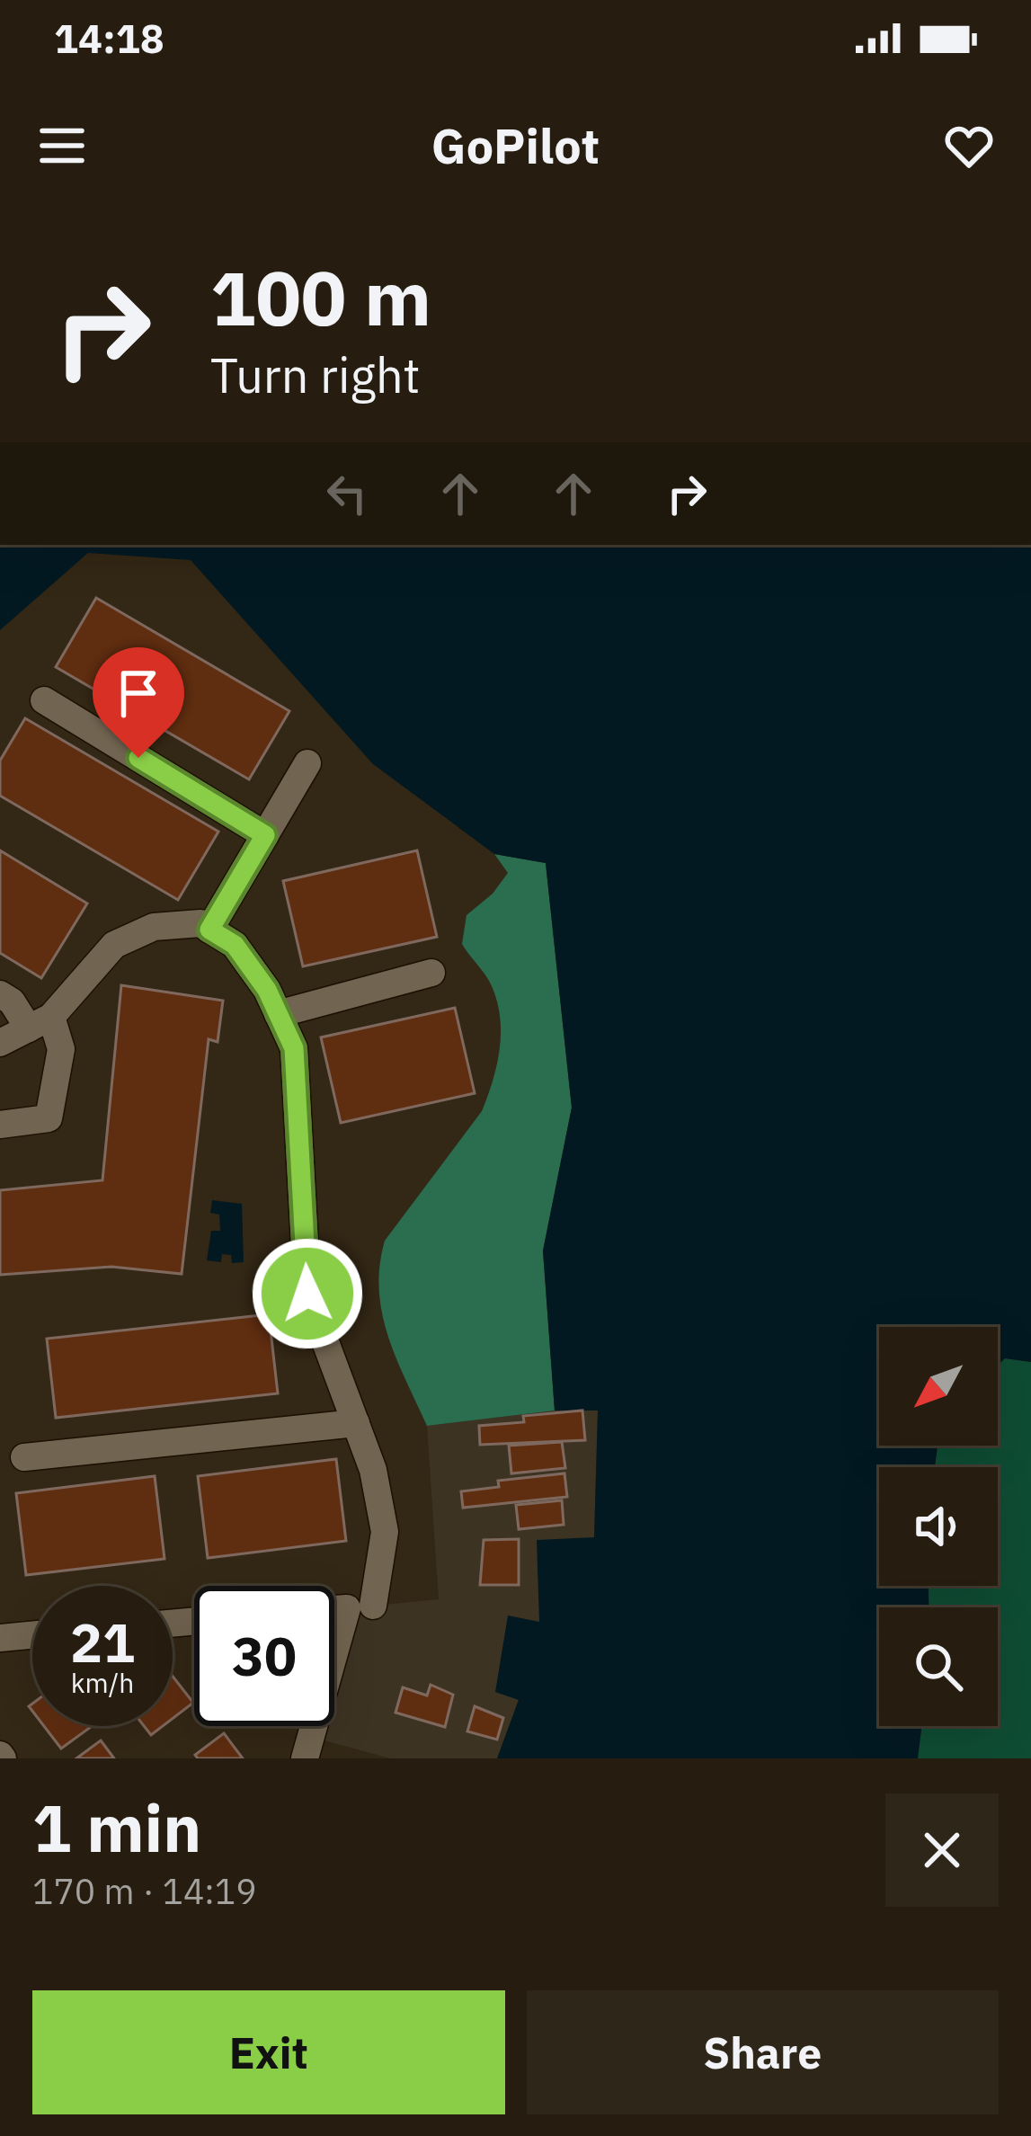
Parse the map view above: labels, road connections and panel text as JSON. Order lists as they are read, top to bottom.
{
  "north": "bottom left",
  "page": {
    "status": "14:18",
    "header": "GoPilot",
    "turn": ["100 m", "Turn right"],
    "speed": "21 km/h",
    "limit": "30",
    "heading": ["1 min", "170 m · 14:19"],
    "buttons": ["Exit", "Share"]
  }
}
